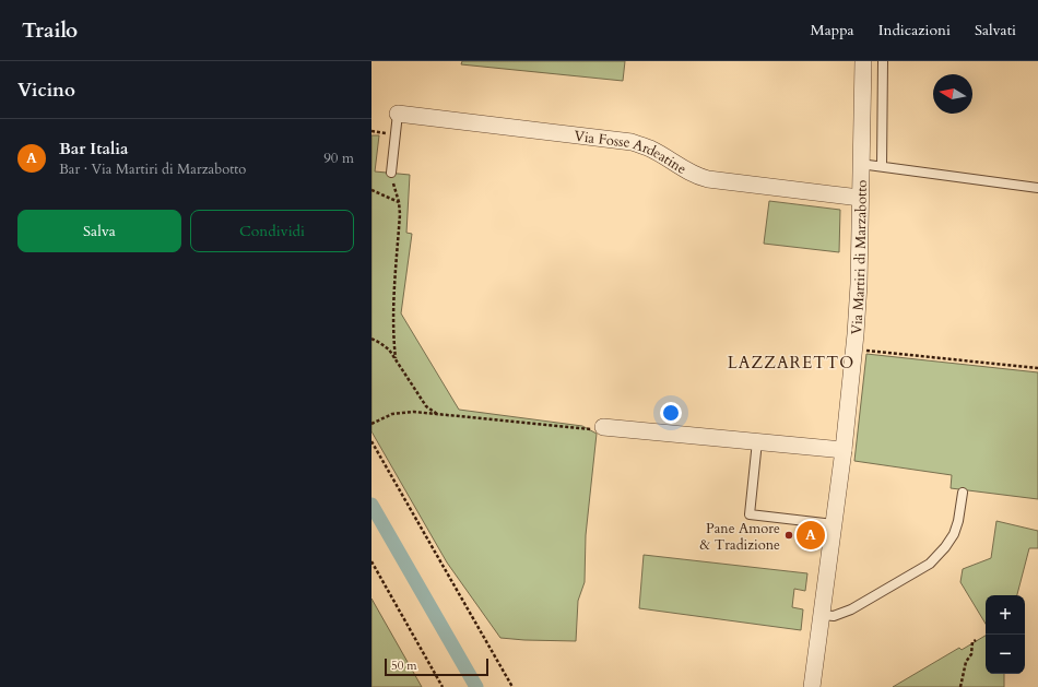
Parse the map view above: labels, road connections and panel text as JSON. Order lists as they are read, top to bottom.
{
  "streets": {
    "street": ["Via Fosse Ardeatine", "Via Martiri di Marzabotto"]
  },
  "crossings": [
    ["Via Fosse Ardeatine", "Via Martiri di Marzabotto"]
  ],
  "districts": ["LAZZARETTO"],
  "places": ["Pane Amore & Tradizione"],
  "scale_bar": "50 m",
  "north": "left",
  "page": {
    "header": "Trailo",
    "nav": ["Mappa", "Indicazioni", "Salvati"],
    "heading": "Vicino",
    "list": [
      {
        "mark": "A",
        "name": "Bar Italia",
        "note": "Bar · Via Martiri di Marzabotto",
        "value": "90 m"
      }
    ],
    "buttons": ["Salva", "Condividi"],
    "pins": "A",
    "map_buttons": ["+", "−"],
    "scale": "50 m"
  }
}
